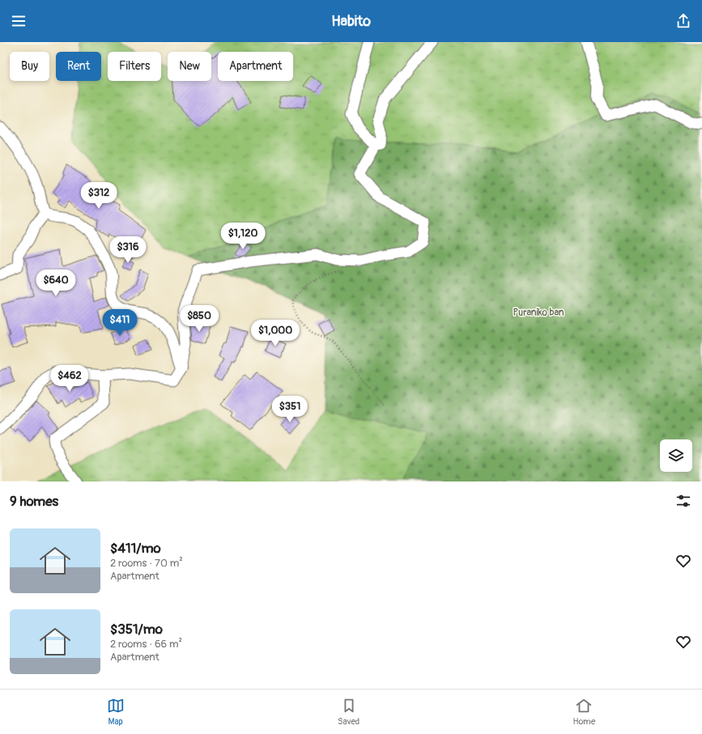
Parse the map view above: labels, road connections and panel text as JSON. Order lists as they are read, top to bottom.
{
  "parks": ["Puraniko ban"],
  "page": {
    "header": "Habito",
    "chip": [
      "Buy",
      "Rent",
      "Filters",
      "New",
      "Apartment"
    ],
    "price": [
      "$312",
      "$1,120",
      "$316",
      "$640",
      "$850",
      "$411",
      "$1,000",
      "$462",
      "$351"
    ],
    "heading": "9 homes",
    "list": [
      {
        "name": "$411/mo",
        "note": "2 rooms · 70 m² · Apartment"
      },
      {
        "name": "$351/mo",
        "note": "2 rooms · 66 m² · Apartment"
      }
    ],
    "tabs": ["Map", "Saved", "Home"]
  }
}
